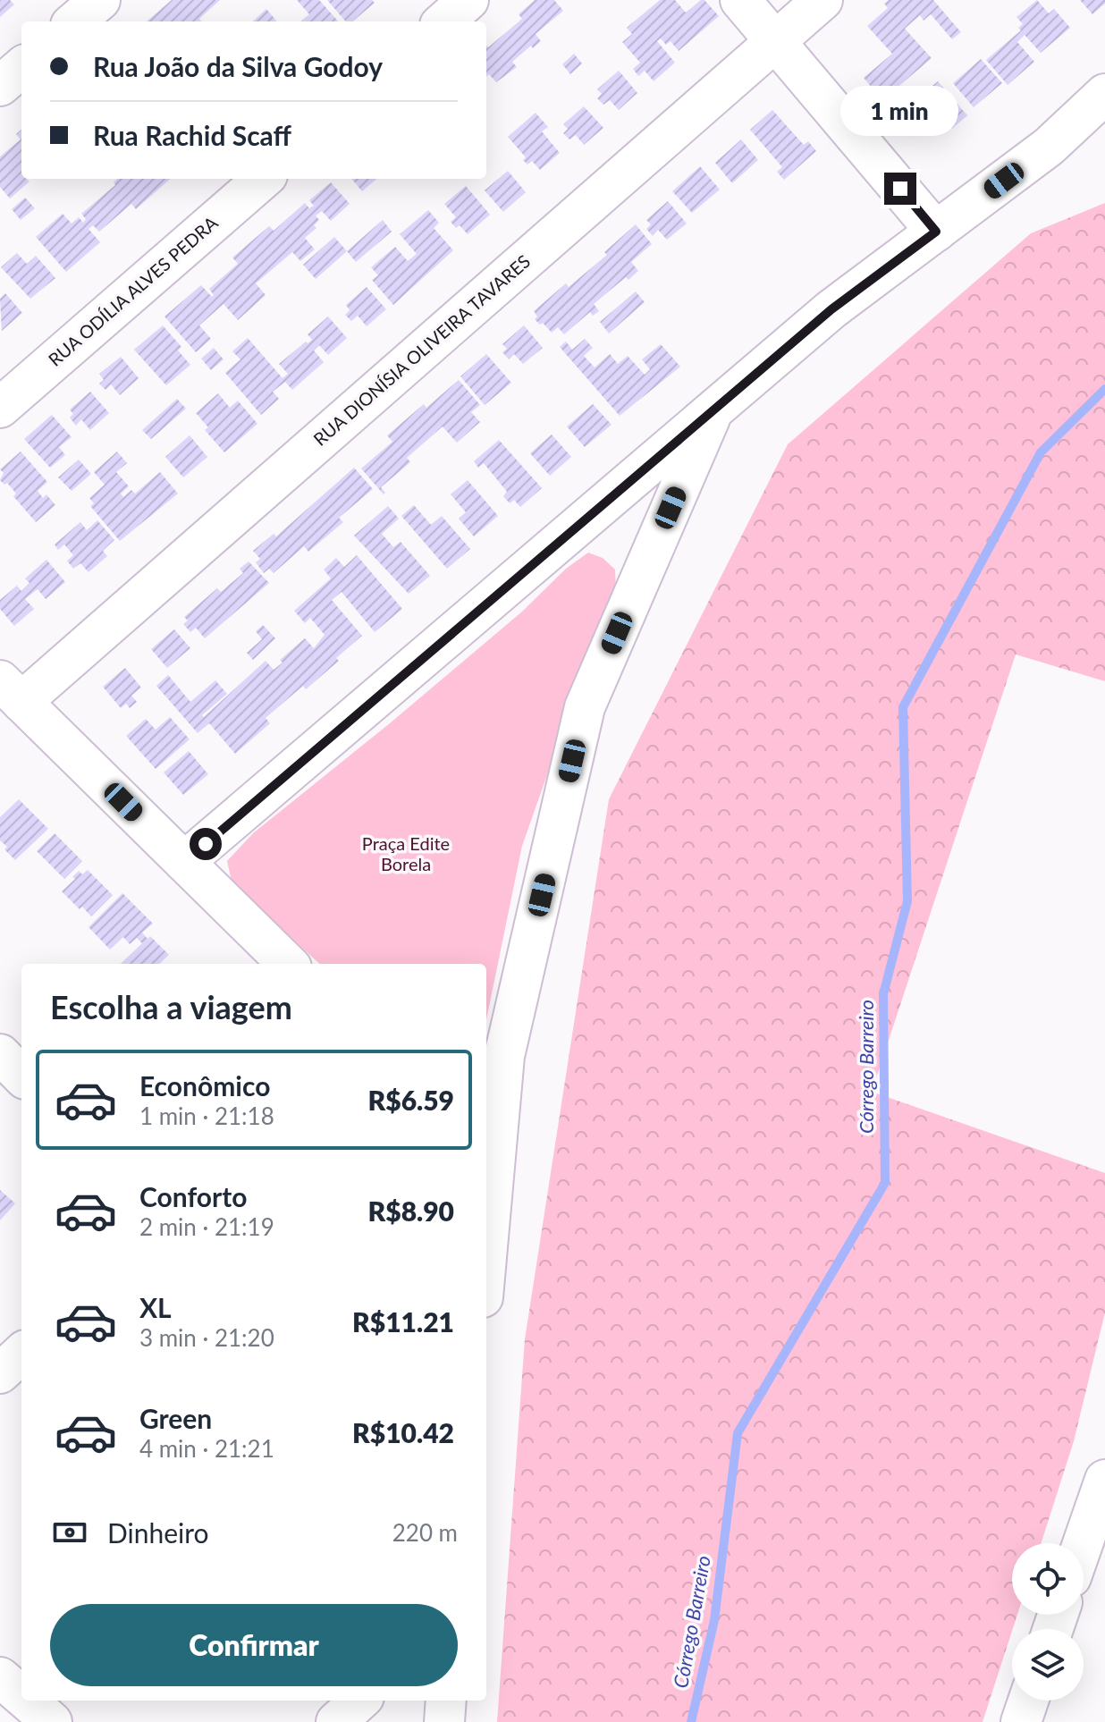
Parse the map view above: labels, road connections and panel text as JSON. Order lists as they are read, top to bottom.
{
  "streets": {
    "street": ["RUA ODÍLIA ALVES PEDRA", "RUA DIONÍSIA OLIVEIRA TAVARES"]
  },
  "water": ["Córrego Barreiro"],
  "parks": ["Praça Edite Borela"],
  "page": {
    "banner": ["Rua João da Silva Godoy", "Rua Rachid Scaff"],
    "bubble": "1 min",
    "heading": "Escolha a viagem",
    "list": [
      {
        "name": "Econômico",
        "note": "1 min · 21:18",
        "value": "R$6.59"
      },
      {
        "name": "Conforto",
        "note": "2 min · 21:19",
        "value": "R$8.90"
      },
      {
        "name": "XL",
        "note": "3 min · 21:20",
        "value": "R$11.21"
      },
      {
        "name": "Green",
        "note": "4 min · 21:21",
        "value": "R$10.42"
      }
    ],
    "pay": ["Dinheiro", "220 m"],
    "buttons": "Confirmar"
  }
}
